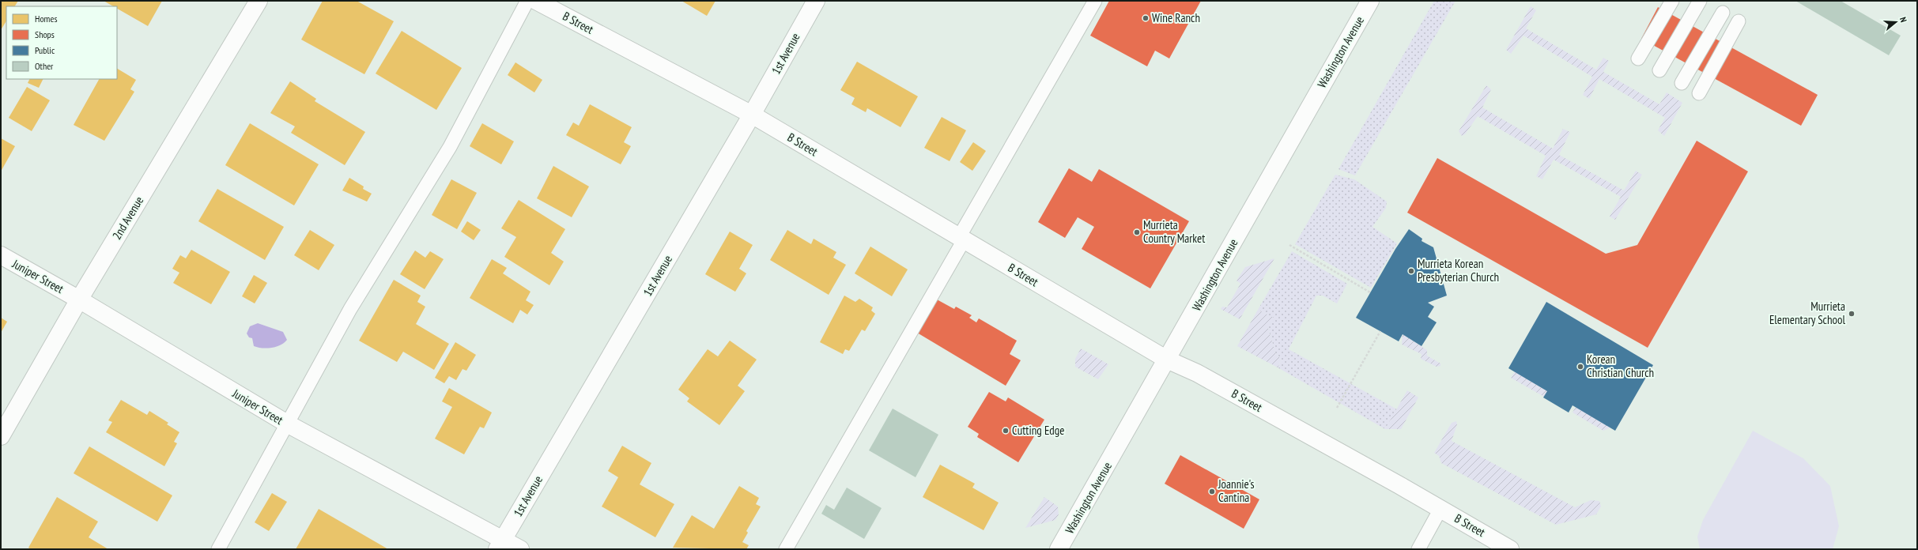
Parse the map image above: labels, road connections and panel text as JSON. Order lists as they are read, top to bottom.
{
  "streets": {
    "street": [
      "B Street",
      "Washington Avenue",
      "1st Avenue",
      "2nd Avenue",
      "Juniper Street"
    ]
  },
  "crossings": [
    ["B Street", "Washington Avenue"],
    ["B Street", "1st Avenue"],
    ["1st Avenue", "Juniper Street"],
    ["2nd Avenue", "Juniper Street"]
  ],
  "places": [
    "Wine Ranch",
    "Murrieta Country Market",
    "Murrieta Korean Presbyterian Church",
    "Murrieta Elementary School",
    "Korean Christian Church",
    "Cutting Edge",
    "Joannie's Cantina"
  ],
  "legend": [
    "Homes",
    "Shops",
    "Public",
    "Other"
  ],
  "north": "right"
}
